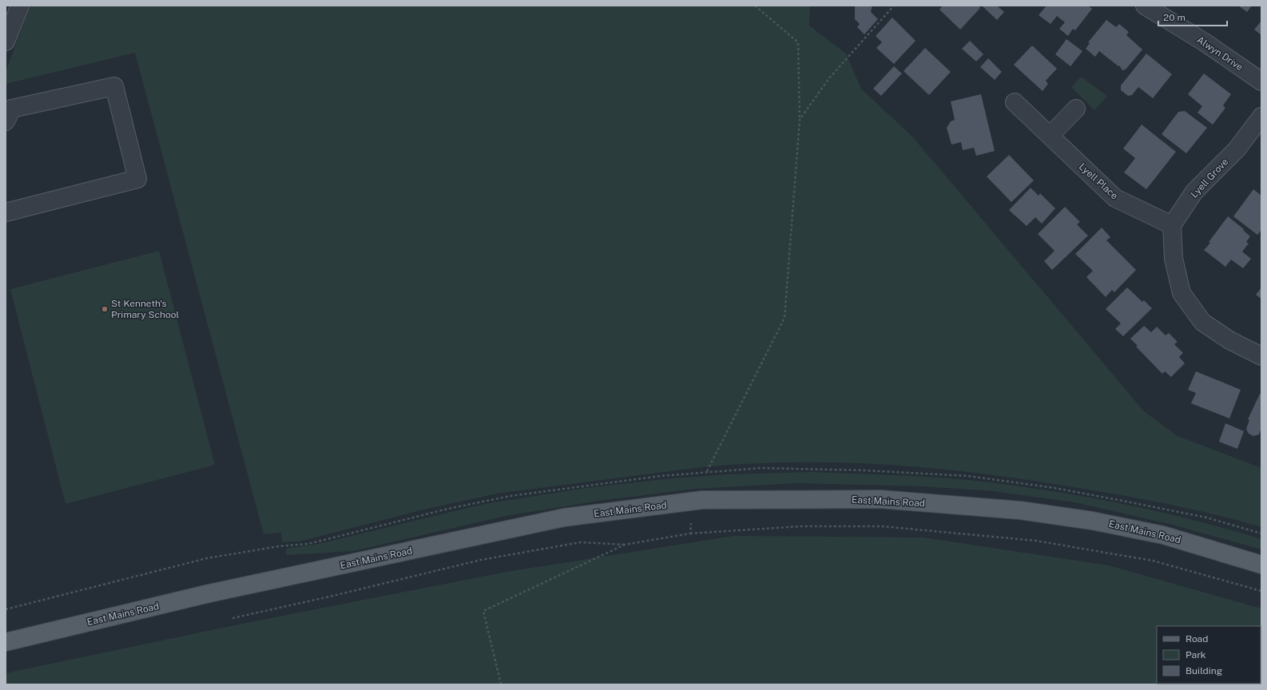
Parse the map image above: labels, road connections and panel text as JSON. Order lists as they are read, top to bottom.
{
  "streets": {
    "main road": ["East Mains Road"],
    "street": ["Alwyn Drive", "Lyell Grove", "Lyell Place"]
  },
  "crossings": [
    ["Lyell Grove", "Lyell Place"]
  ],
  "places": ["St Kenneth's Primary School"],
  "legend": ["Road", "Park", "Building"],
  "scale_bar": "20 m"
}
